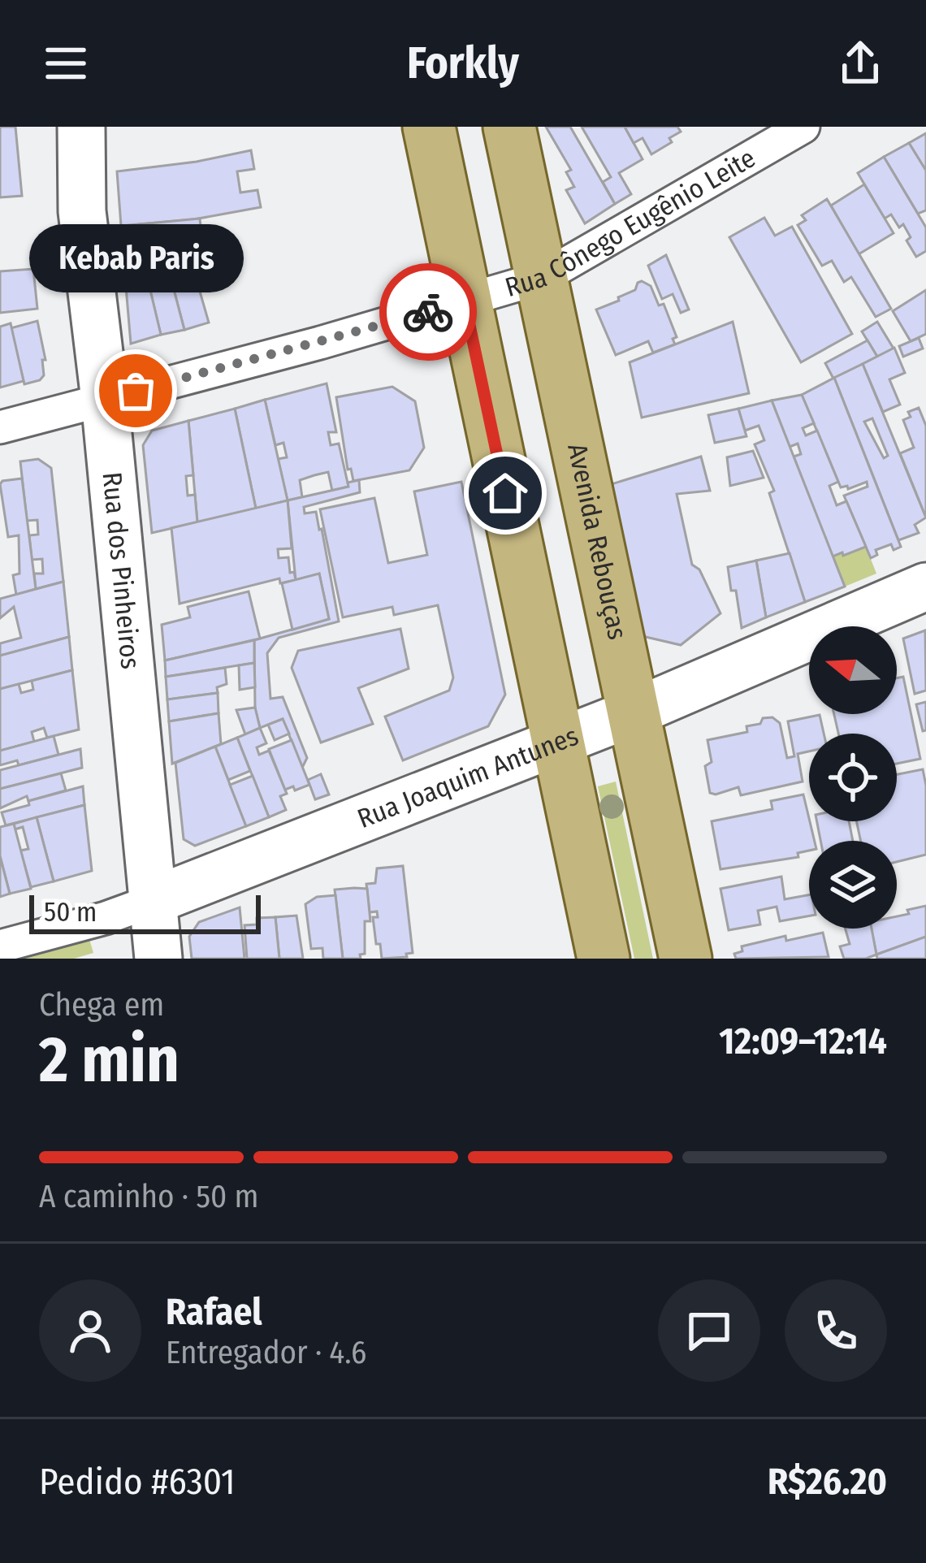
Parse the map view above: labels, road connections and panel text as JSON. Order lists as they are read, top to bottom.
{
  "streets": {
    "main road": ["Avenida Rebouças", "Rua dos Pinheiros", "Rua Joaquim Antunes"],
    "street": ["Rua Cônego Eugênio Leite"]
  },
  "crossings": [
    ["Rua Cônego Eugênio Leite", "Avenida Rebouças"],
    ["Rua Cônego Eugênio Leite", "Rua dos Pinheiros"],
    ["Avenida Rebouças", "Rua Joaquim Antunes"],
    ["Rua dos Pinheiros", "Rua Joaquim Antunes"]
  ],
  "places": ["Kebab Paris"],
  "scale_bar": "50 m",
  "north": "left",
  "page": {
    "header": "Forkly",
    "bubble": "Kebab Paris",
    "scale": "50 m",
    "heading": ["2 min", "Chega em", "12:09–12:14"],
    "panel": [
      "Rafael",
      "Entregador · 4.6",
      "Pedido #6301",
      "R$26.20"
    ],
    "bar": "A caminho · 50 m"
  }
}
